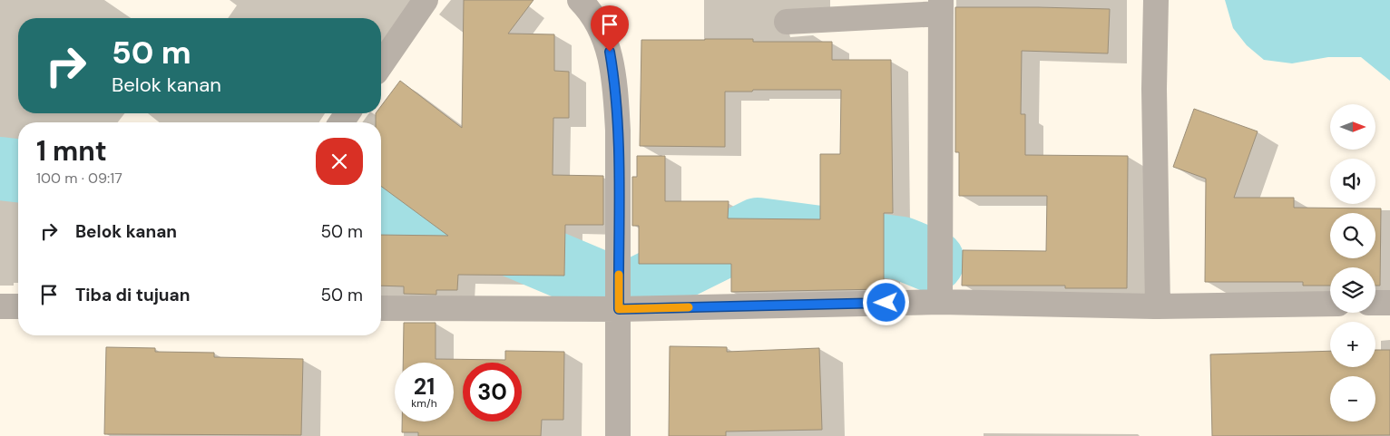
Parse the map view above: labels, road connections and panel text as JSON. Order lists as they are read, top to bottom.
{
  "north": "right",
  "page": {
    "turn": ["50 m", "Belok kanan"],
    "map_buttons": ["+", "−"],
    "heading": ["1 mnt", "100 m · 09:17"],
    "list": [
      {
        "name": "Belok kanan",
        "value": "50 m"
      },
      {
        "name": "Tiba di tujuan",
        "value": "50 m"
      }
    ],
    "speed": "21 km/h",
    "limit": "30"
  }
}
